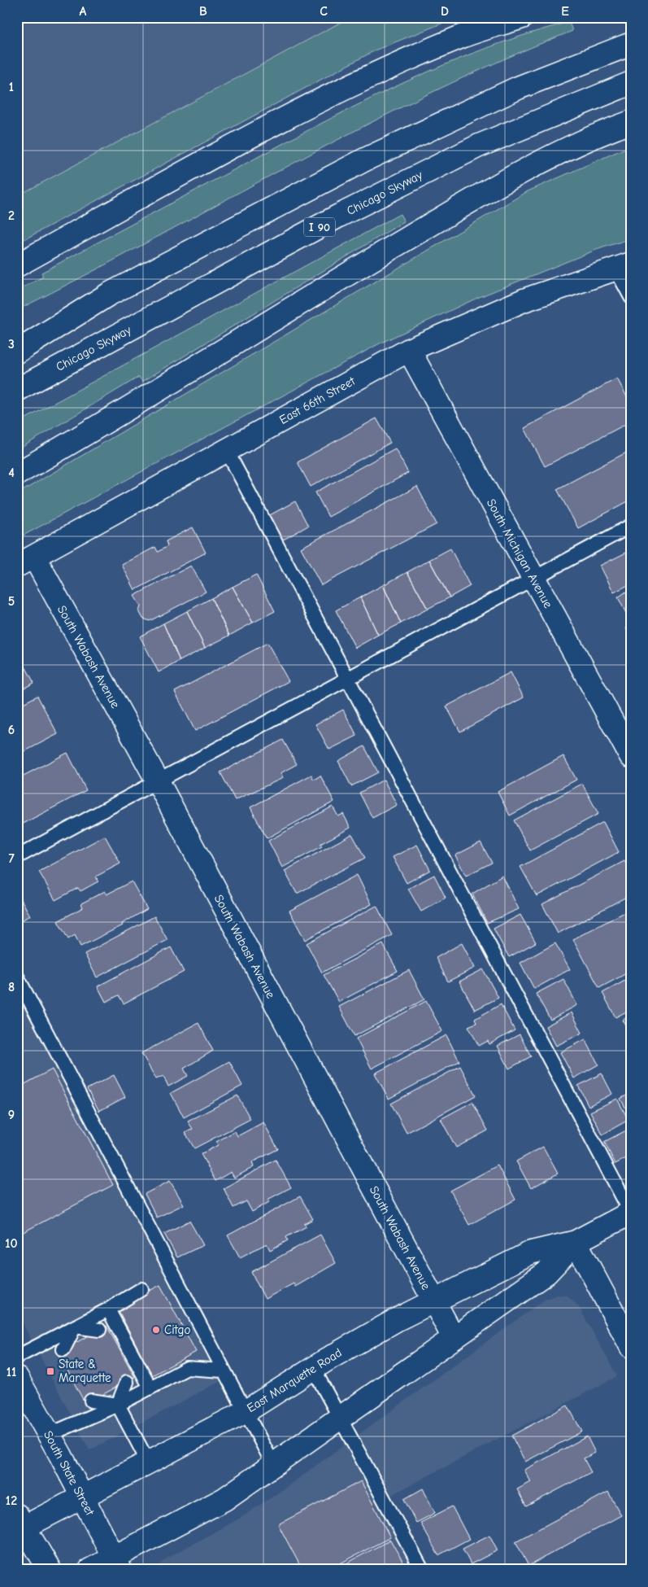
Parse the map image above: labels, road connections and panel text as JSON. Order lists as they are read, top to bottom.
{
  "streets": {
    "main road": [
      "Chicago Skyway",
      "I 90",
      "East 66th Street",
      "South Michigan Avenue",
      "South Wabash Avenue",
      "East Marquette Road",
      "South State Street"
    ]
  },
  "crossings": [
    ["East 66th Street", "South Michigan Avenue"],
    ["East 66th Street", "South Wabash Avenue"],
    ["South Wabash Avenue", "East Marquette Road"],
    ["East Marquette Road", "South State Street"]
  ],
  "places": {
    "other": ["Citgo"],
    "transit": ["State & Marquette"]
  },
  "grid": {
    "columns": [
      "A",
      "B",
      "C",
      "D",
      "E"
    ],
    "rows": [
      "1",
      "2",
      "3",
      "4",
      "5",
      "6",
      "7",
      "8",
      "9",
      "10",
      "11",
      "12"
    ]
  }
}
